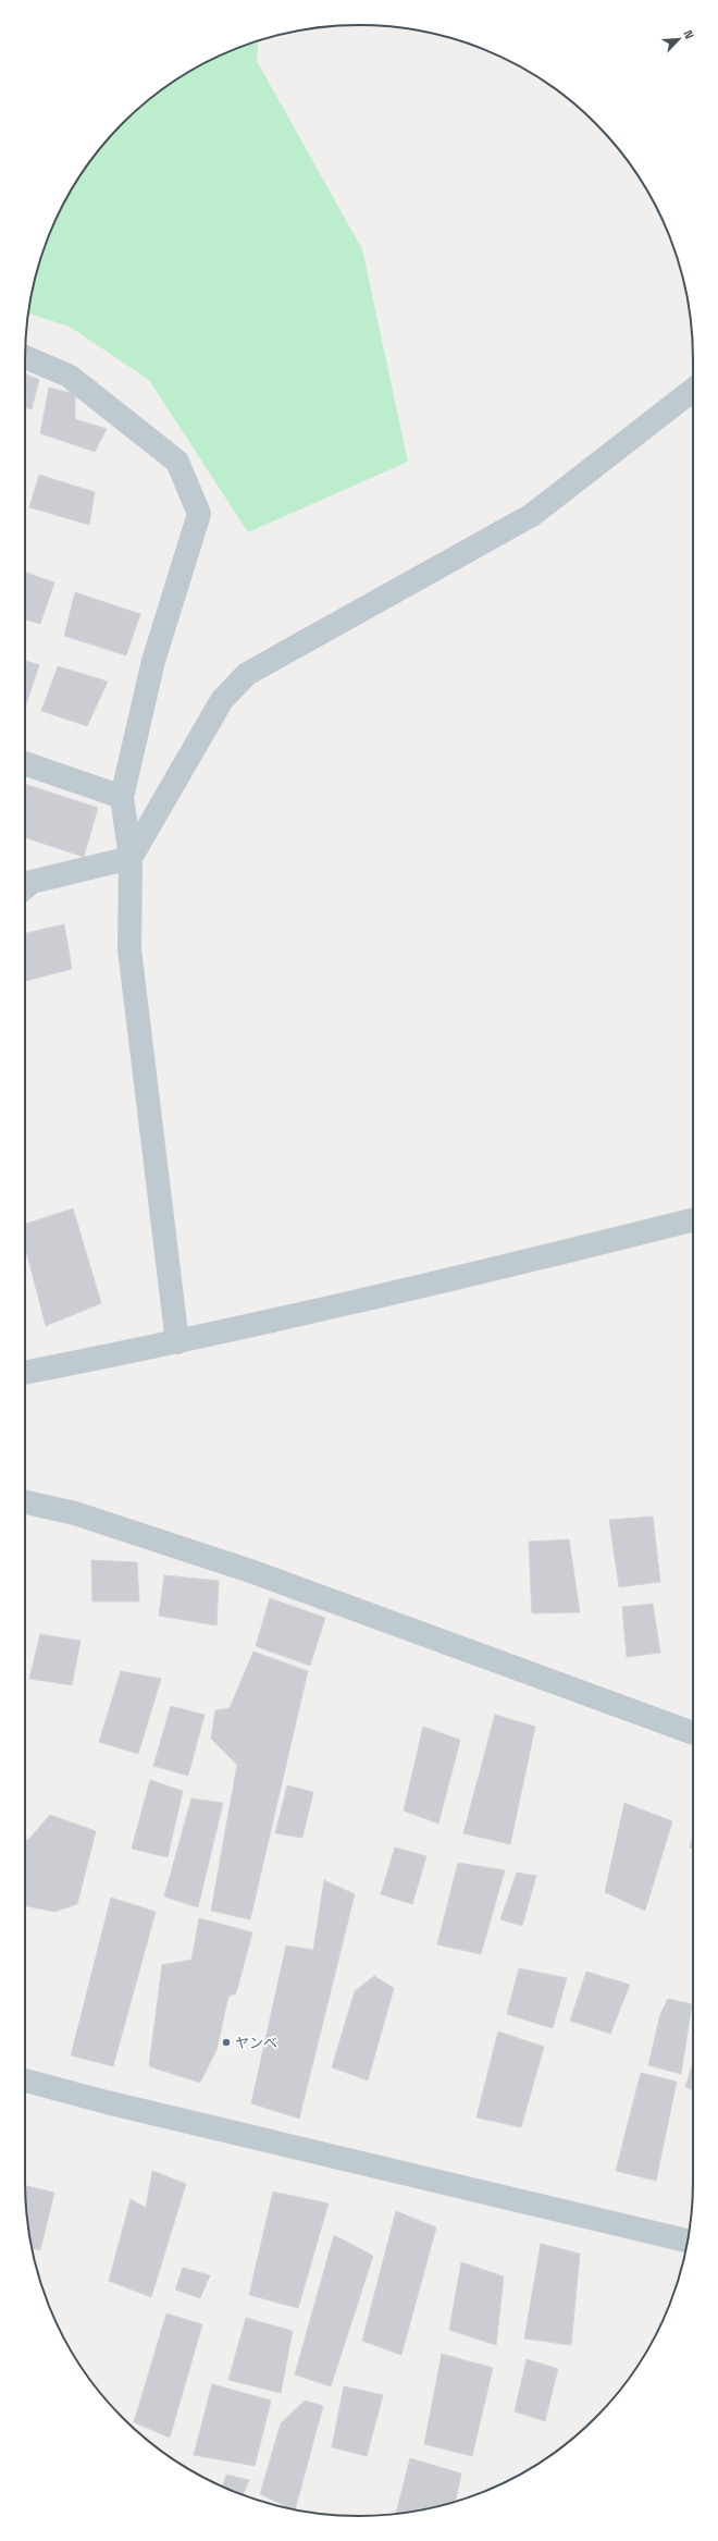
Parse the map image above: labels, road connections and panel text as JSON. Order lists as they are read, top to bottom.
{
  "places": ["ヤンベ"],
  "north": "top right"
}
